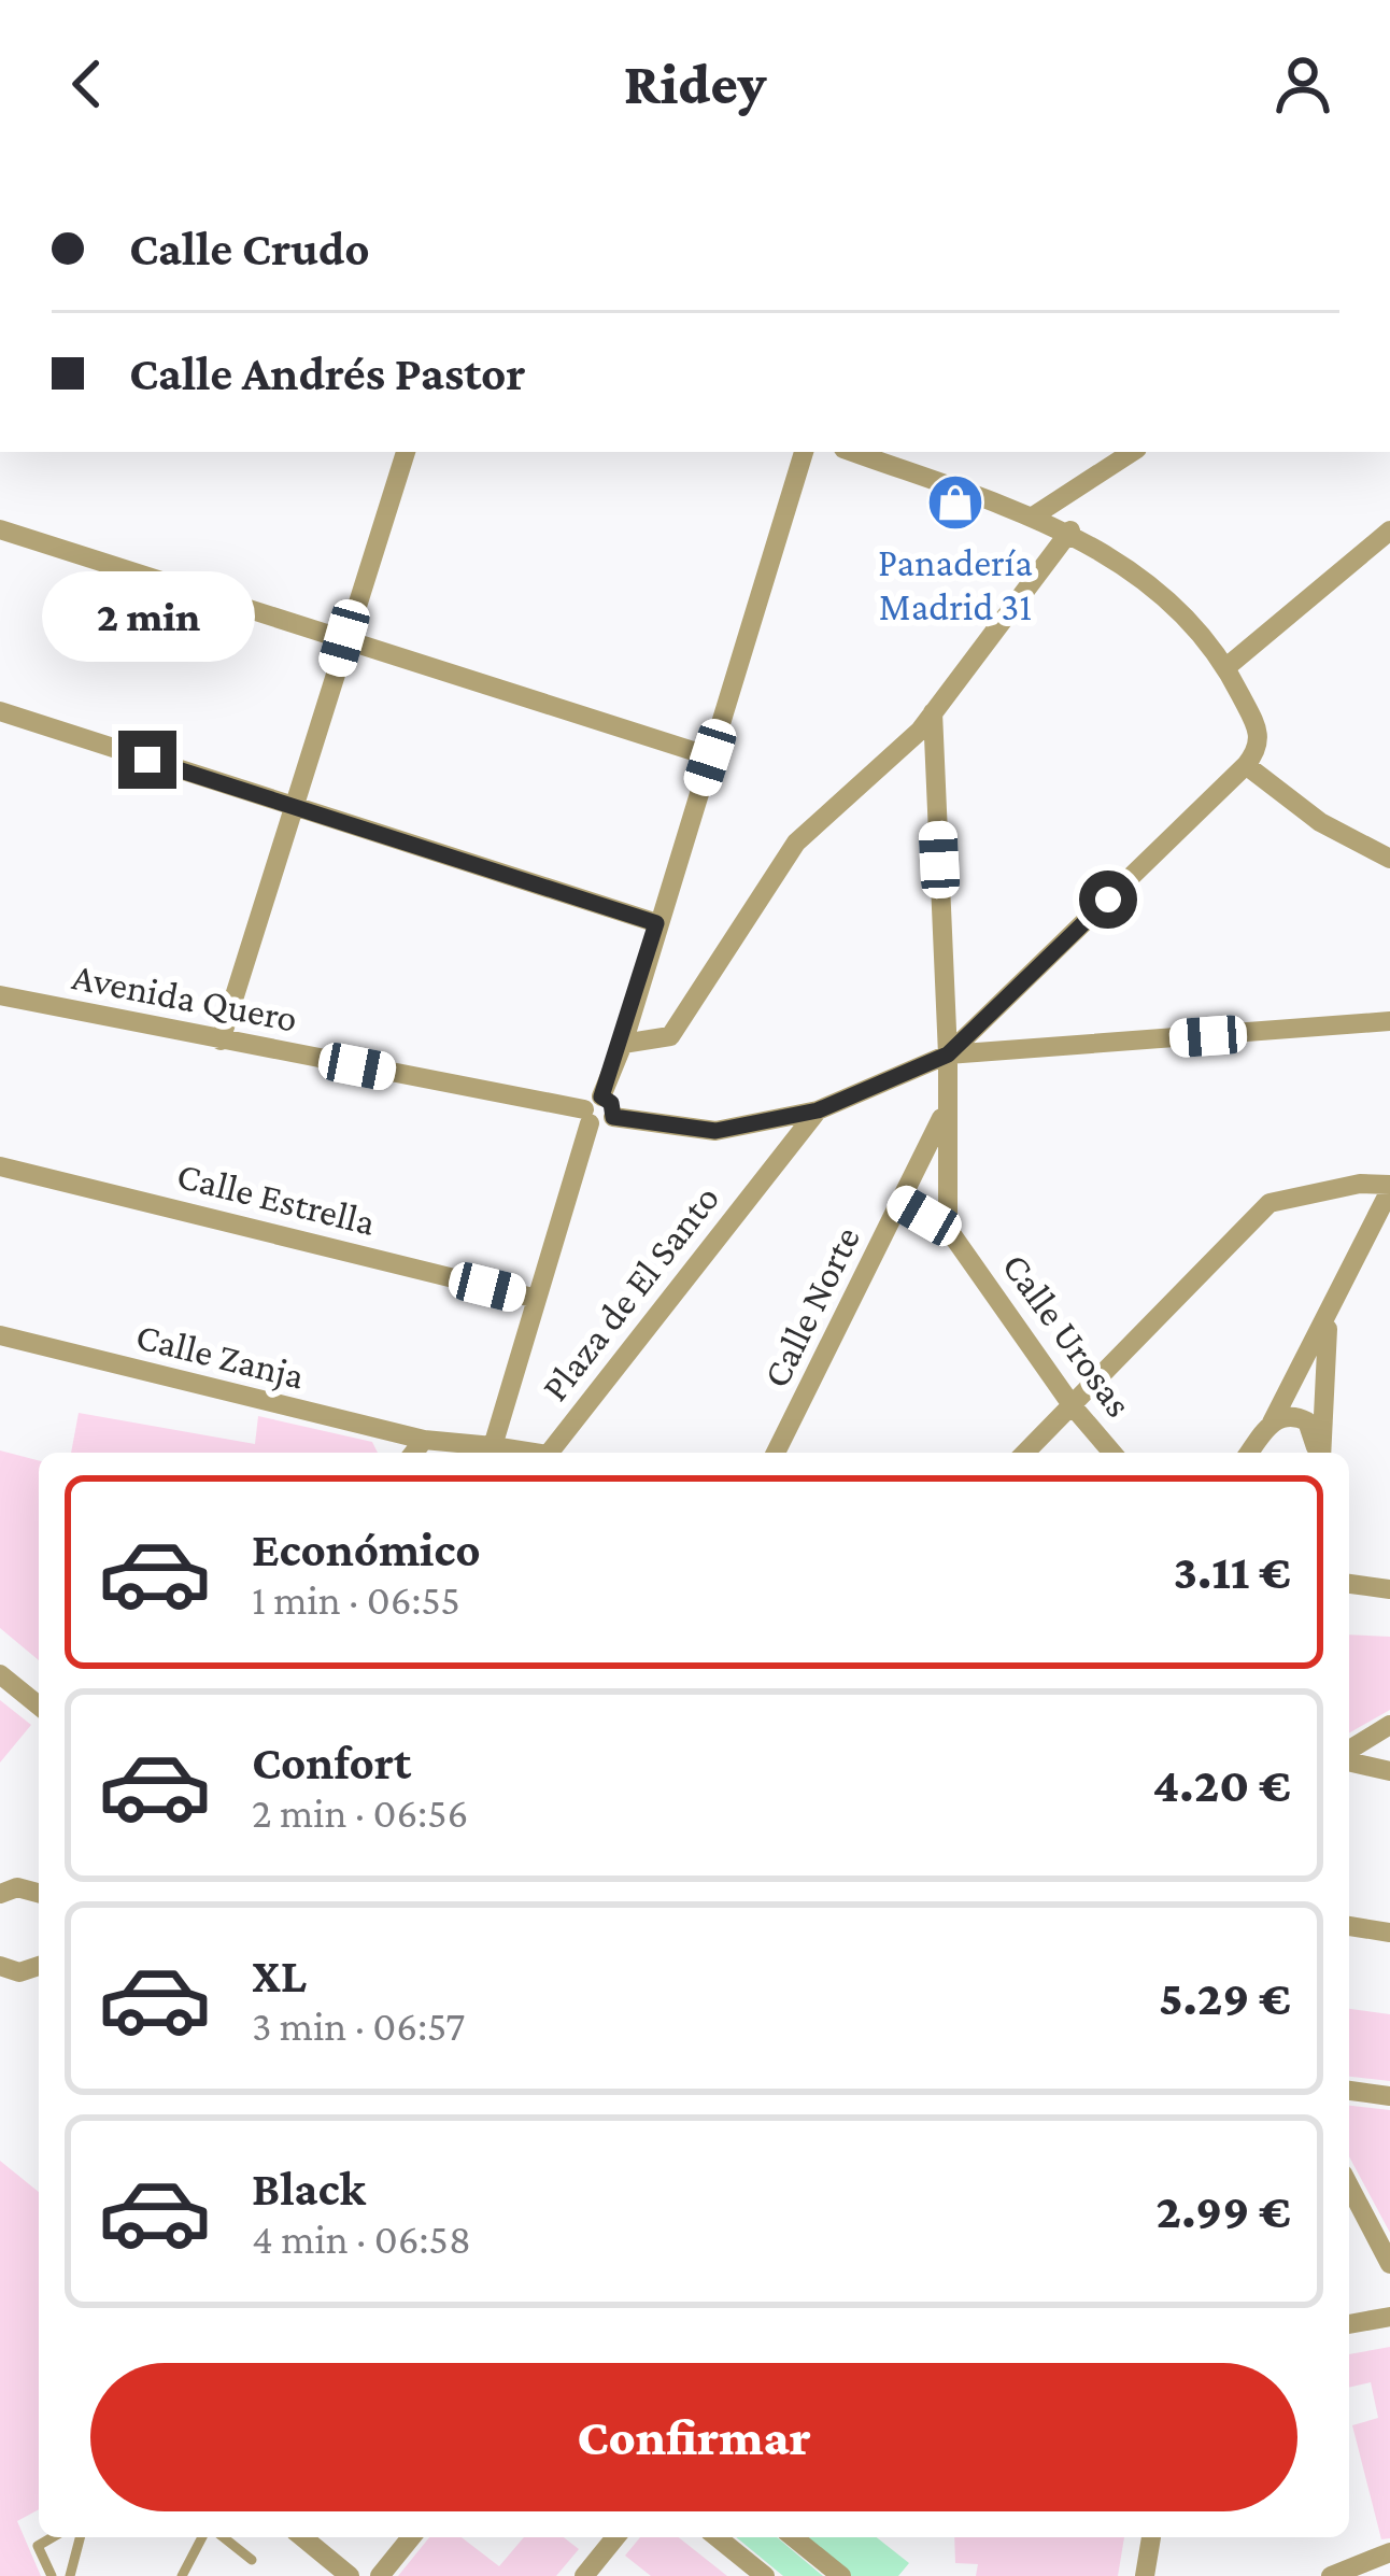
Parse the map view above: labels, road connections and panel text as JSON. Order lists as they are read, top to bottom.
{
  "streets": {
    "street": [
      "Avenida Quero",
      "Calle Estrella",
      "Plaza de El Santo",
      "Calle Norte",
      "Calle Urosas",
      "Calle Zanja"
    ]
  },
  "crossings": [
    ["Avenida Quero", "Plaza de El Santo"],
    ["Plaza de El Santo", "Calle Zanja"]
  ],
  "places": {
    "shop": ["Panadería Madrid 31"]
  },
  "page": {
    "header": "Ridey",
    "banner": ["Calle Crudo", "Calle Andrés Pastor"],
    "bubble": "2 min",
    "list": [
      {
        "name": "Económico",
        "note": "1 min · 06:55",
        "value": "3.11 €"
      },
      {
        "name": "Confort",
        "note": "2 min · 06:56",
        "value": "4.20 €"
      },
      {
        "name": "XL",
        "note": "3 min · 06:57",
        "value": "5.29 €"
      },
      {
        "name": "Black",
        "note": "4 min · 06:58",
        "value": "2.99 €"
      }
    ],
    "buttons": "Confirmar"
  }
}
